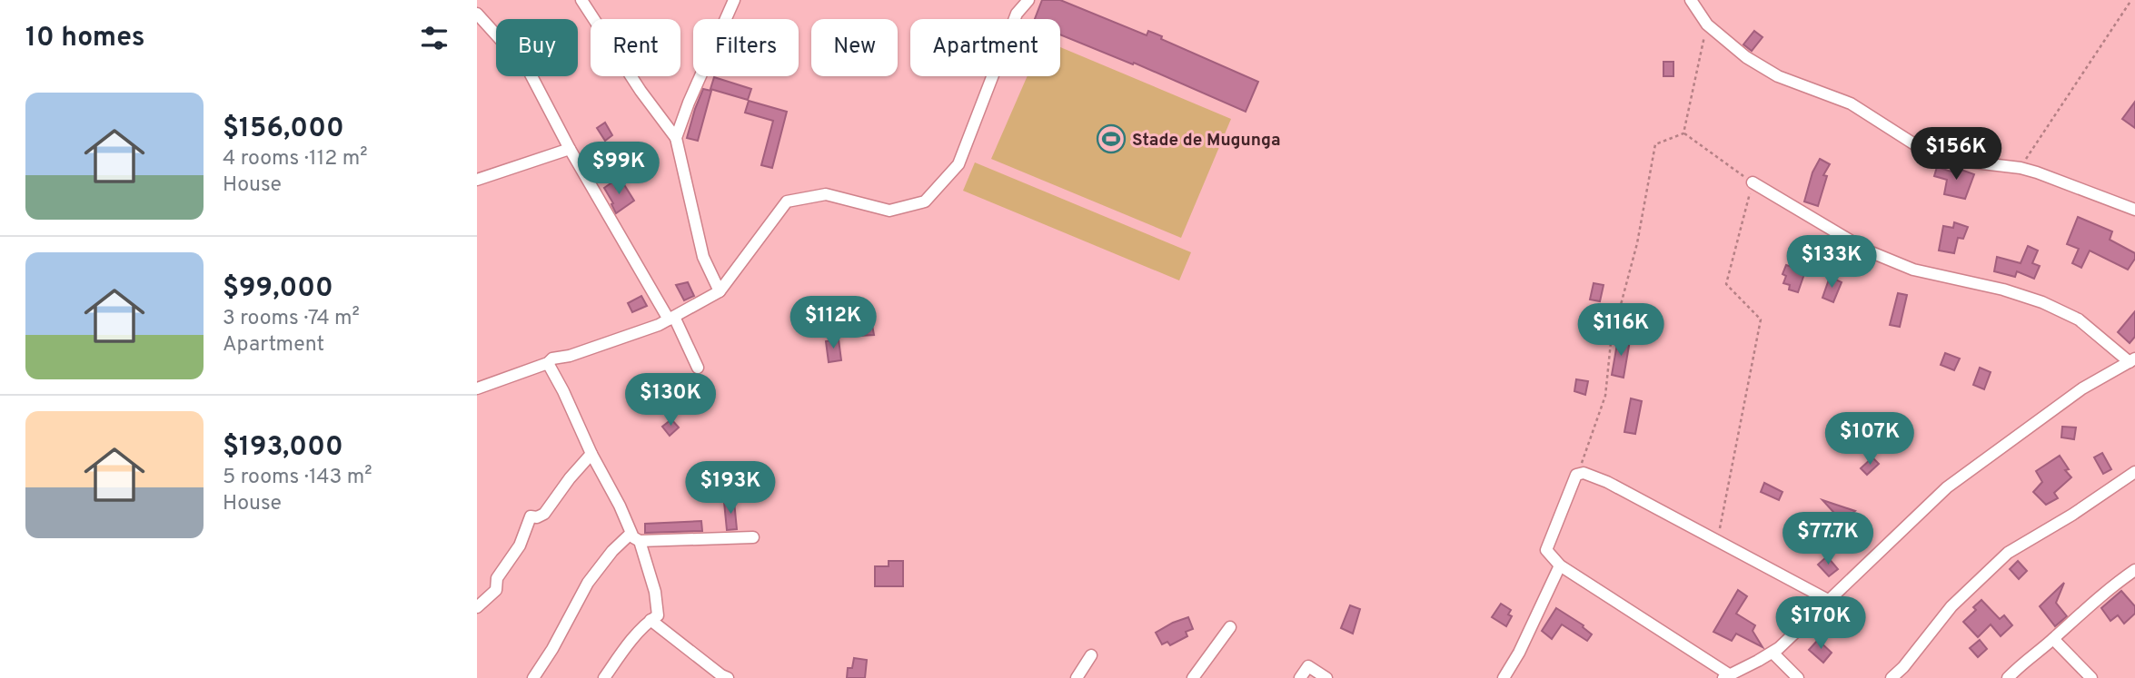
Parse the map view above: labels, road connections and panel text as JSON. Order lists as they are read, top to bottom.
{
  "places": {
    "sports": ["Stade de Mugunga"]
  },
  "page": {
    "heading": "10 homes",
    "chip": [
      "Buy",
      "Rent",
      "Filters",
      "New",
      "Apartment"
    ],
    "list": [
      {
        "name": "$156,000",
        "note": "4 rooms · 112 m² · House"
      },
      {
        "name": "$99,000",
        "note": "3 rooms · 74 m² · Apartment"
      },
      {
        "name": "$193,000",
        "note": "5 rooms · 143 m² · House"
      }
    ],
    "price": [
      "$156K",
      "$99K",
      "$133K",
      "$112K",
      "$116K",
      "$130K",
      "$107K",
      "$193K",
      "$77.7K",
      "$170K"
    ]
  }
}
